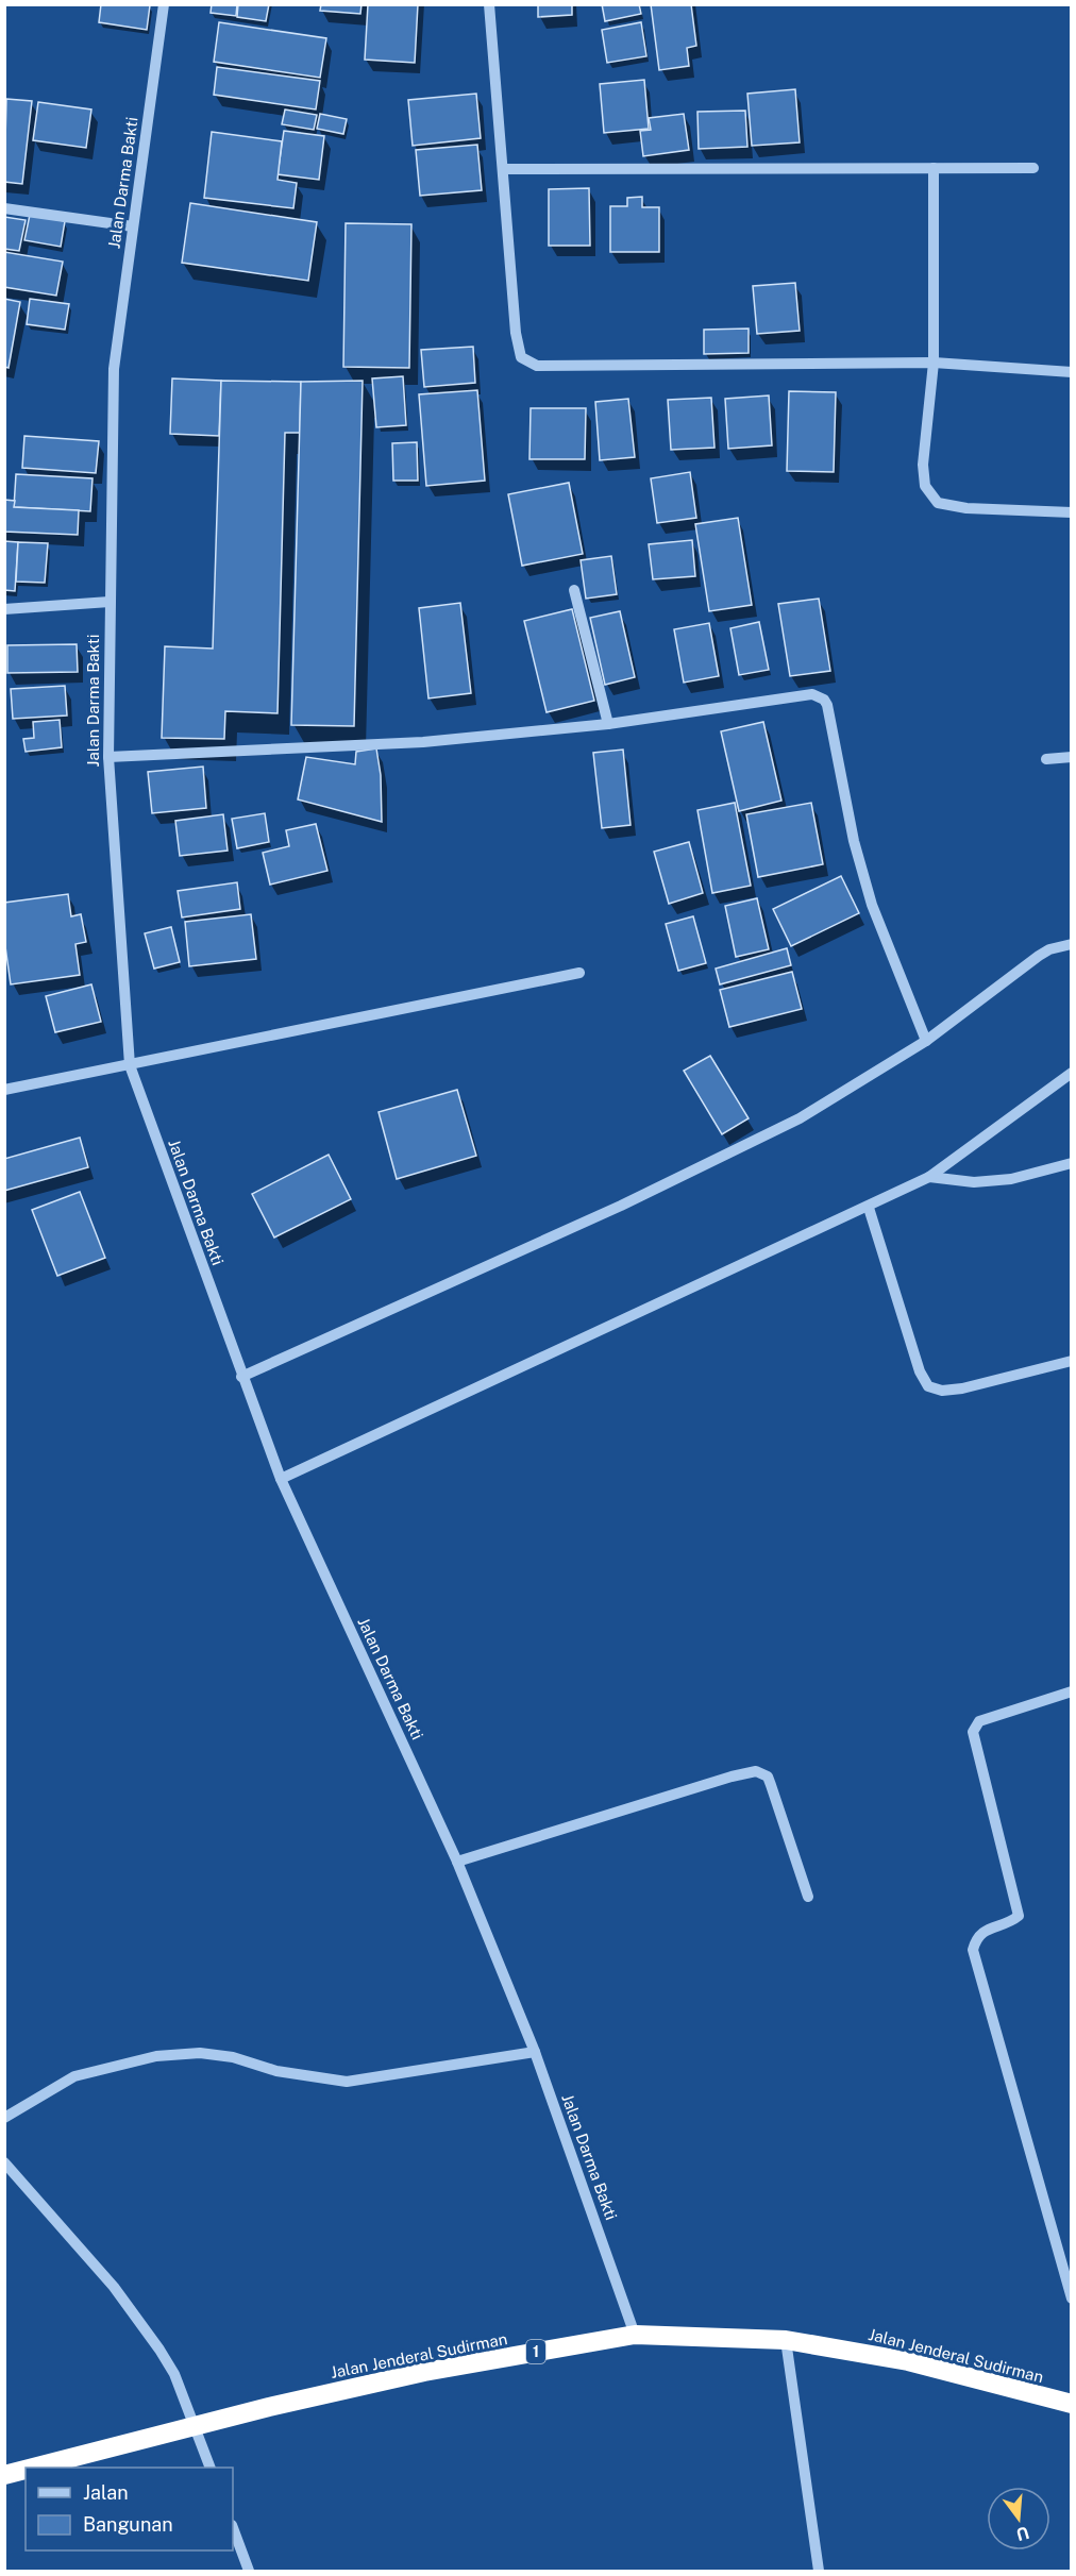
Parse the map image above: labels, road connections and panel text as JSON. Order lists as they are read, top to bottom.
{
  "streets": {
    "highway": ["1", "Jalan Jenderal Sudirman"],
    "street": ["Jalan Darma Bakti"]
  },
  "crossings": [
    ["Jalan Darma Bakti", "Jalan Jenderal Sudirman"]
  ],
  "legend": ["Jalan", "Bangunan"],
  "north": "bottom"
}
